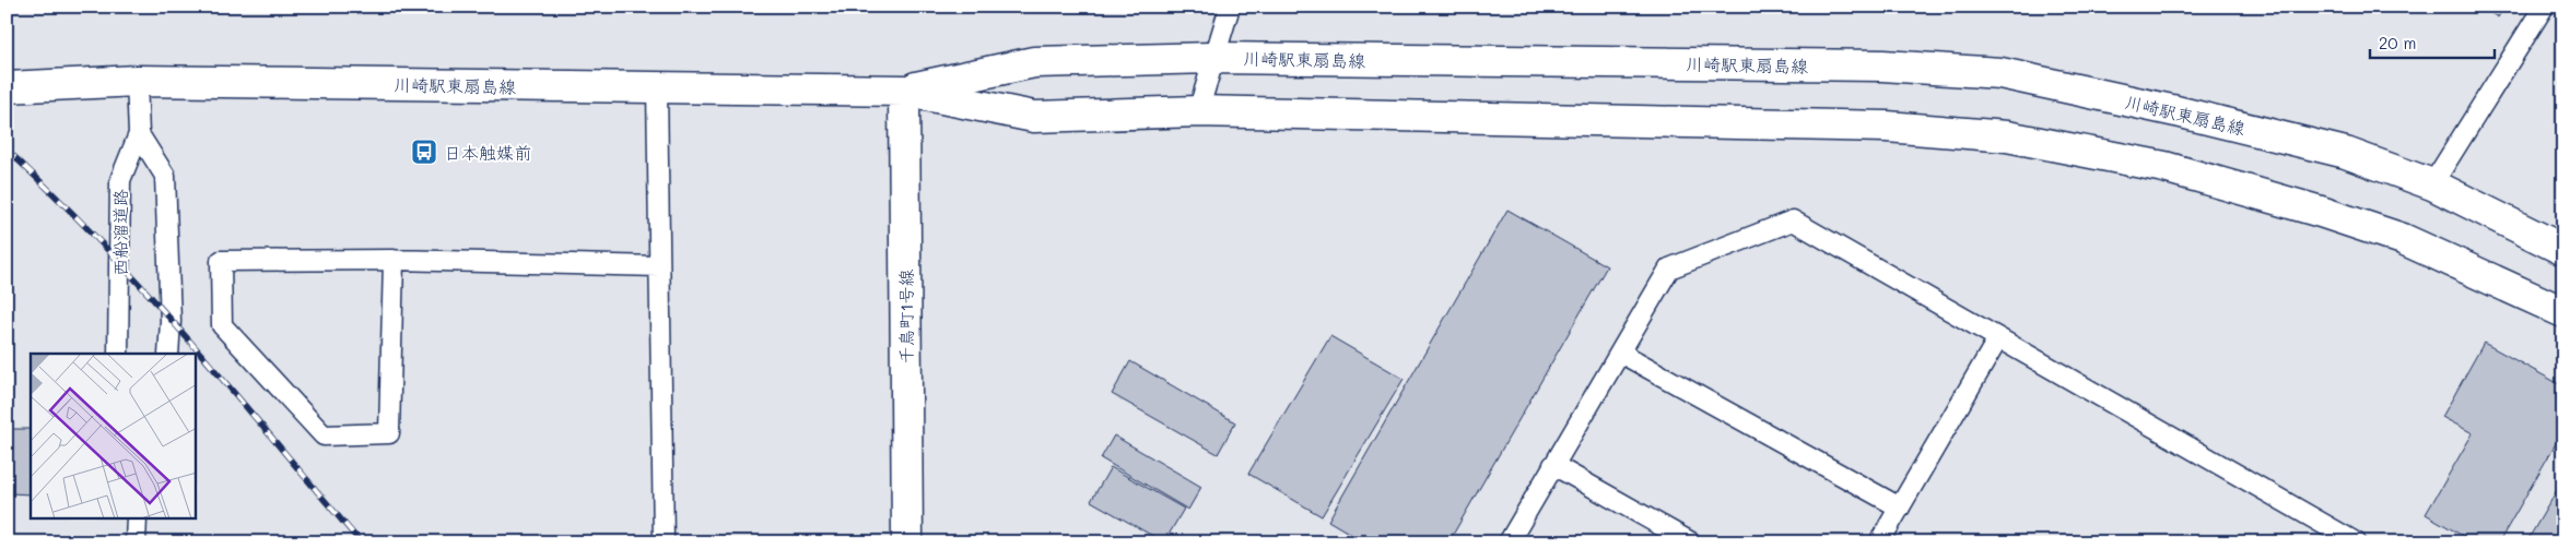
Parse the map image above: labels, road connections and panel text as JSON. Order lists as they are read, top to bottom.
{
  "streets": {
    "street": ["川崎駅東扇島線", "千鳥町1号線"],
    "lane": ["西船溜道路"]
  },
  "crossings": [
    ["川崎駅東扇島線", "西船溜道路"],
    ["川崎駅東扇島線", "千鳥町1号線"]
  ],
  "places": {
    "bus stop": ["日本触媒前"]
  },
  "scale_bar": "20 m"
}
